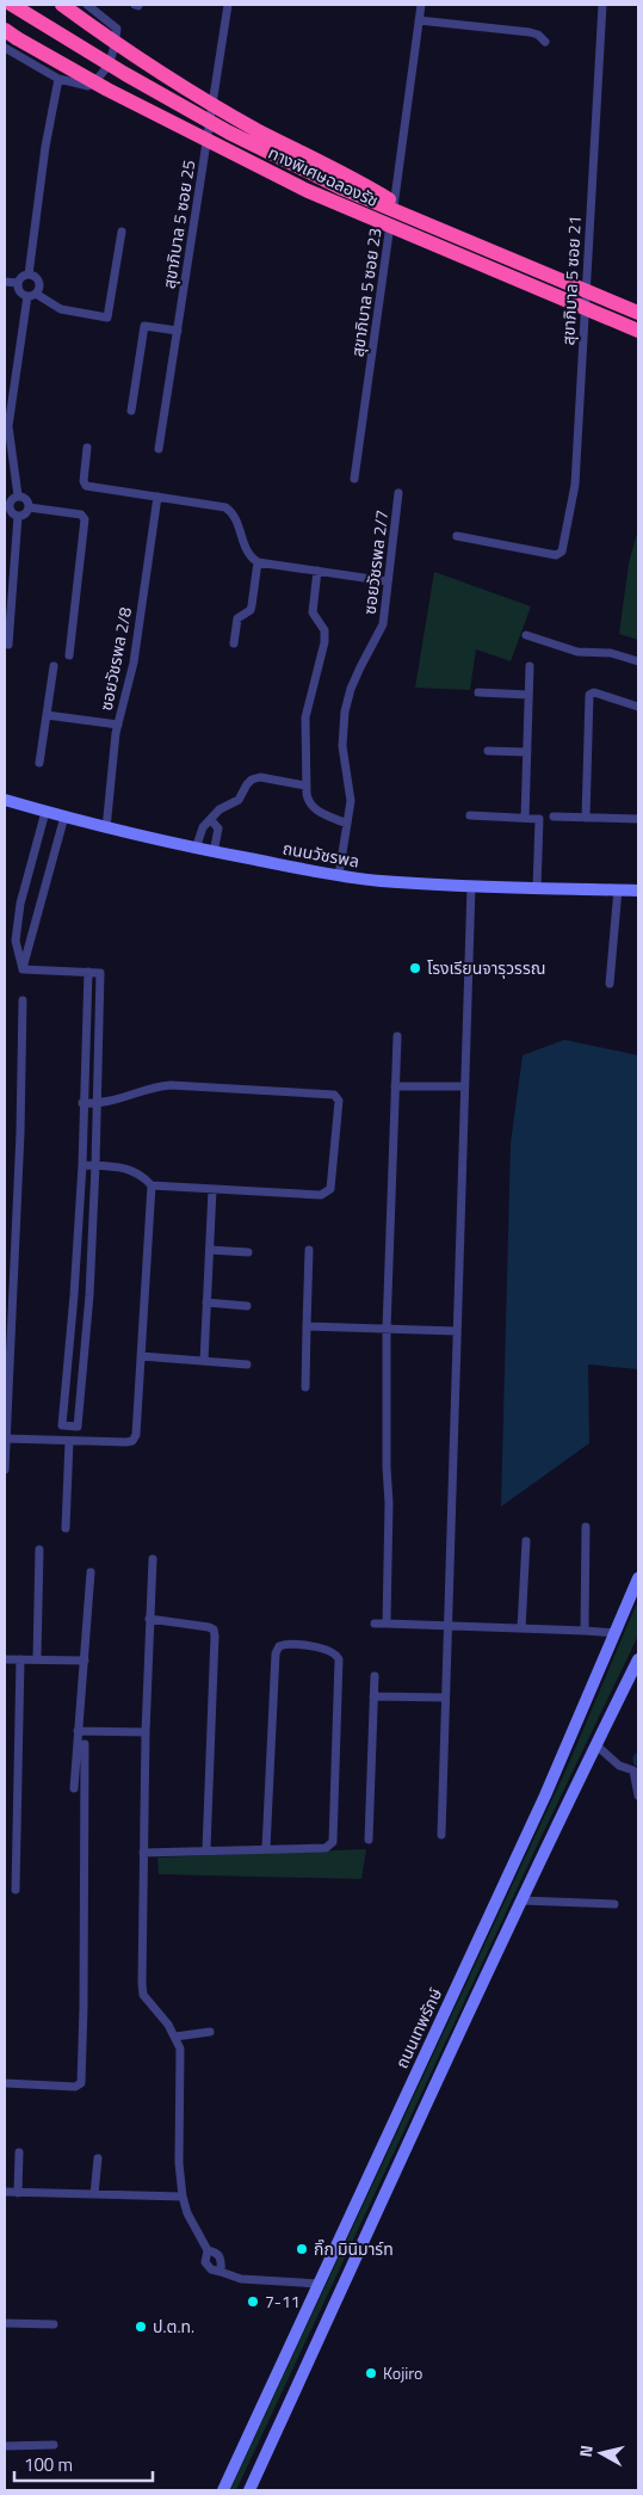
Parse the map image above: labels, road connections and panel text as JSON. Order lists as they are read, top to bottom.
{
  "streets": {
    "highway": ["ทางพิเศษฉลองรัช"],
    "main road": ["ถนนวัชรพล", "ถนนเทพรักษ์"],
    "street": [
      "สุขาภิบาล 5 ซอย 25",
      "สุขาภิบาล 5 ซอย 21",
      "สุขาภิบาล 5 ซอย 23",
      "ซอยวัชรพล 2/7",
      "ซอยวัชรพล 2/8"
    ]
  },
  "crossings": [
    ["ซอยวัชรพล 2/7", "ถนนวัชรพล"],
    ["ซอยวัชรพล 2/8", "ถนนวัชรพล"]
  ],
  "places": [
    "โรงเรียนจารุวรรณ",
    "กิ๊ก มินิมาร์ท",
    "7-11",
    "ป.ต.ท.",
    "Kojiro"
  ],
  "scale_bar": "100 m",
  "north": "left"
}
